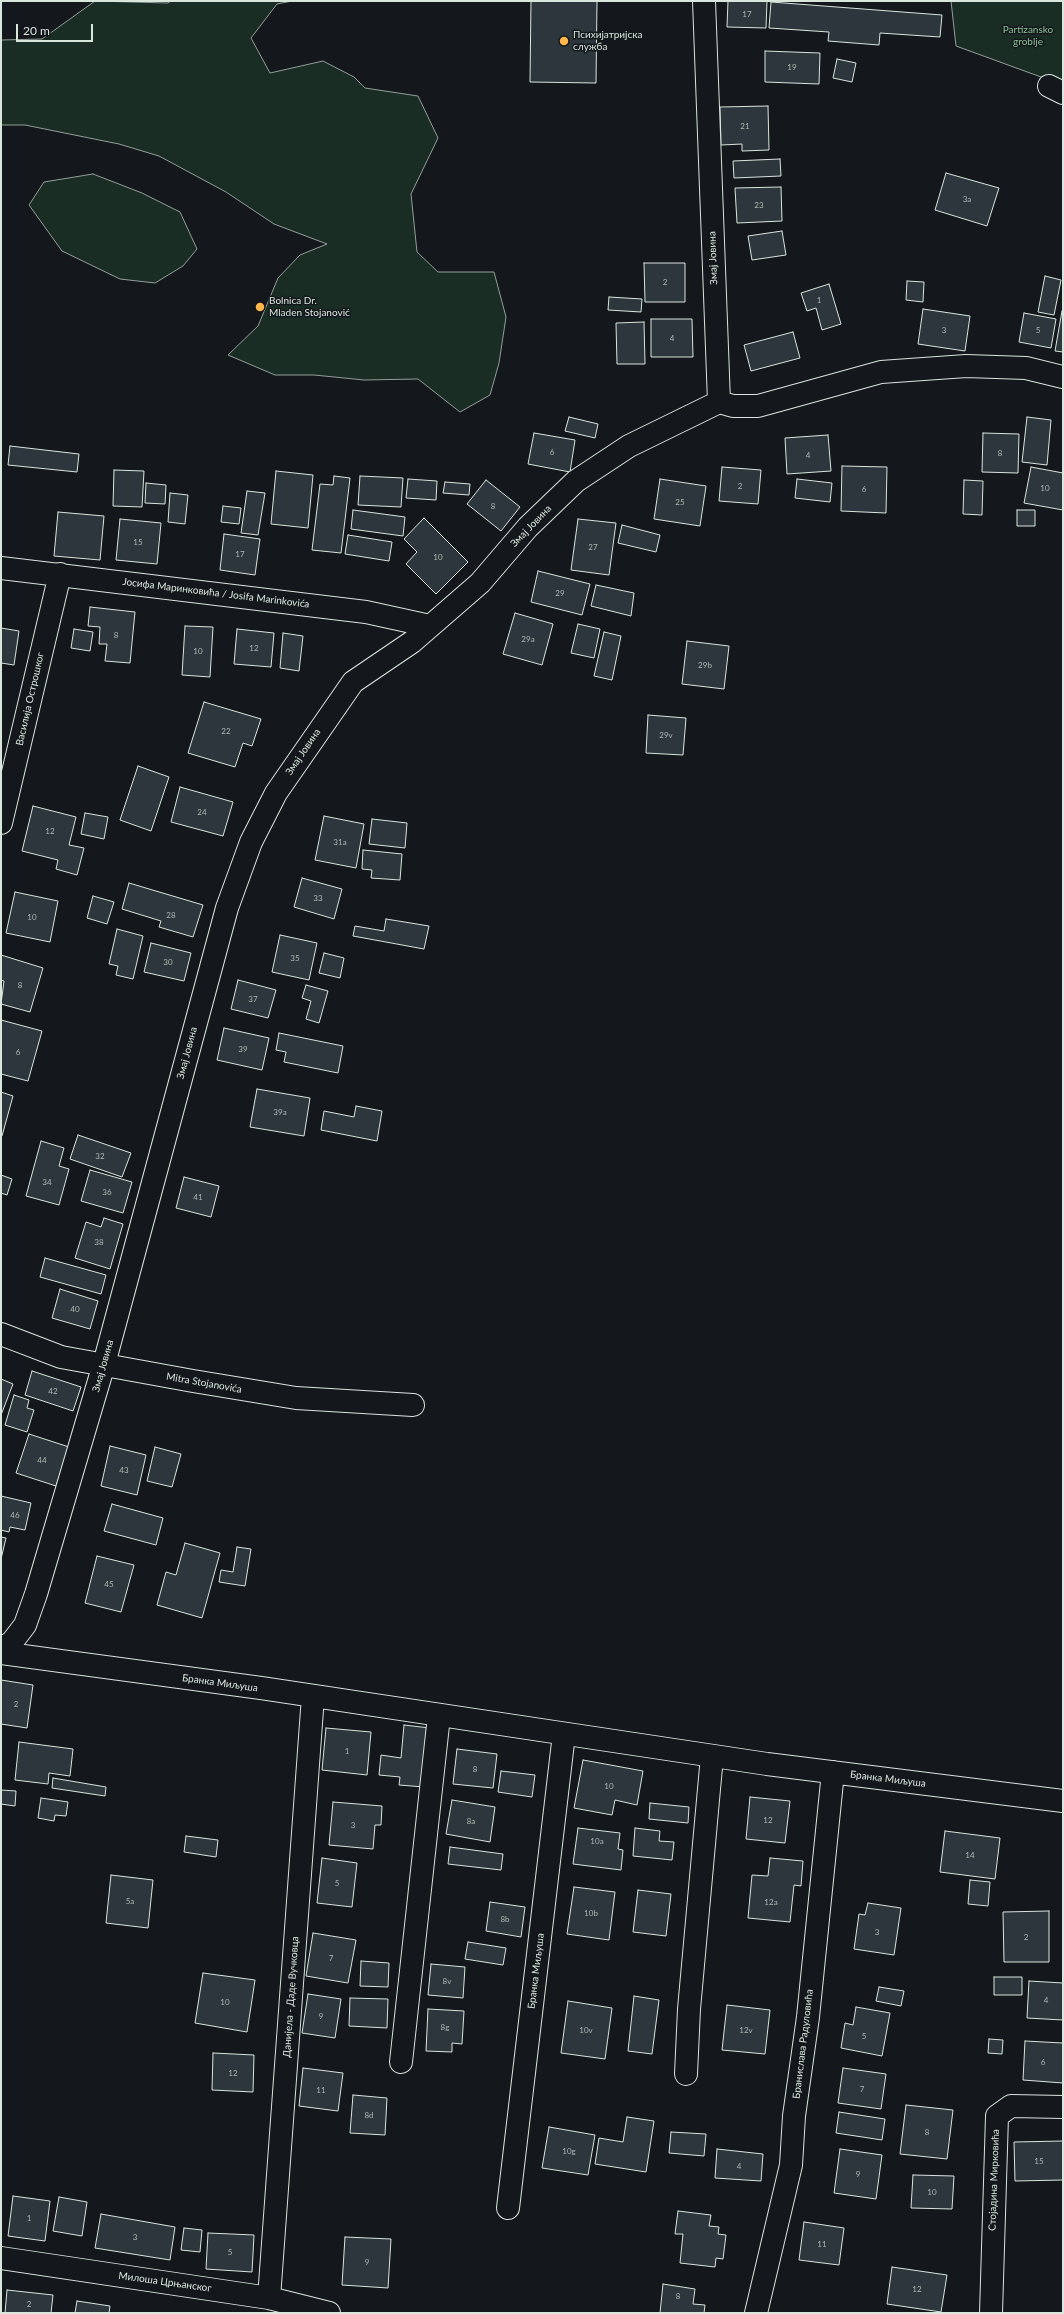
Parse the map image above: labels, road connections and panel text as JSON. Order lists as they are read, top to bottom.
{
  "streets": {
    "street": [
      "Змај Јовина",
      "Јосифа Маринковића / Josifa Marinkovića",
      "Василија Острошког",
      "Mitra Stojanovića",
      "Бранка Миљуша",
      "Данијела - Даде Вучковца",
      "Бранислава Радуловића",
      "Стојадина Мирковића",
      "Милоша Црњанског"
    ]
  },
  "crossings": [
    ["Змај Јовина", "Јосифа Маринковића / Josifa Marinkovića"],
    ["Змај Јовина", "Mitra Stojanovića"],
    ["Јосифа Маринковића / Josifa Marinkovića", "Василија Острошког"],
    ["Бранка Миљуша", "Данијела - Даде Вучковца"],
    ["Бранка Миљуша", "Бранислава Радуловића"],
    ["Данијела - Даде Вучковца", "Милоша Црњанског"]
  ],
  "parks": ["Partizansko groblje"],
  "places": ["Психијатријска служба", "Bolnica Dr. Mladen Stojanović"],
  "house_numbers": [
    "17",
    "19",
    "21",
    "3a",
    "23",
    "2",
    "1",
    "3",
    "5",
    "4",
    "6",
    "8",
    "4",
    "2",
    "10",
    "6",
    "25",
    "8",
    "15",
    "27",
    "17",
    "10",
    "29",
    "8",
    "29a",
    "12",
    "10",
    "29b",
    "22",
    "29v",
    "24",
    "12",
    "31а",
    "33",
    "28",
    "10",
    "35",
    "30",
    "8",
    "37",
    "39",
    "6",
    "39а",
    "32",
    "34",
    "36",
    "41",
    "38",
    "40",
    "42",
    "44",
    "43",
    "46",
    "45",
    "2",
    "1",
    "8",
    "10",
    "12",
    "8a",
    "3",
    "10a",
    "14",
    "5",
    "5a",
    "12a",
    "10b",
    "8b",
    "3",
    "2",
    "7",
    "8v",
    "4",
    "10",
    "9",
    "8g",
    "10v",
    "12v",
    "5",
    "6",
    "12",
    "7",
    "11",
    "8d",
    "8",
    "10g",
    "15",
    "4",
    "9",
    "10",
    "1",
    "3",
    "11",
    "5",
    "9",
    "12",
    "8",
    "2"
  ],
  "scale_bar": "20 m"
}
